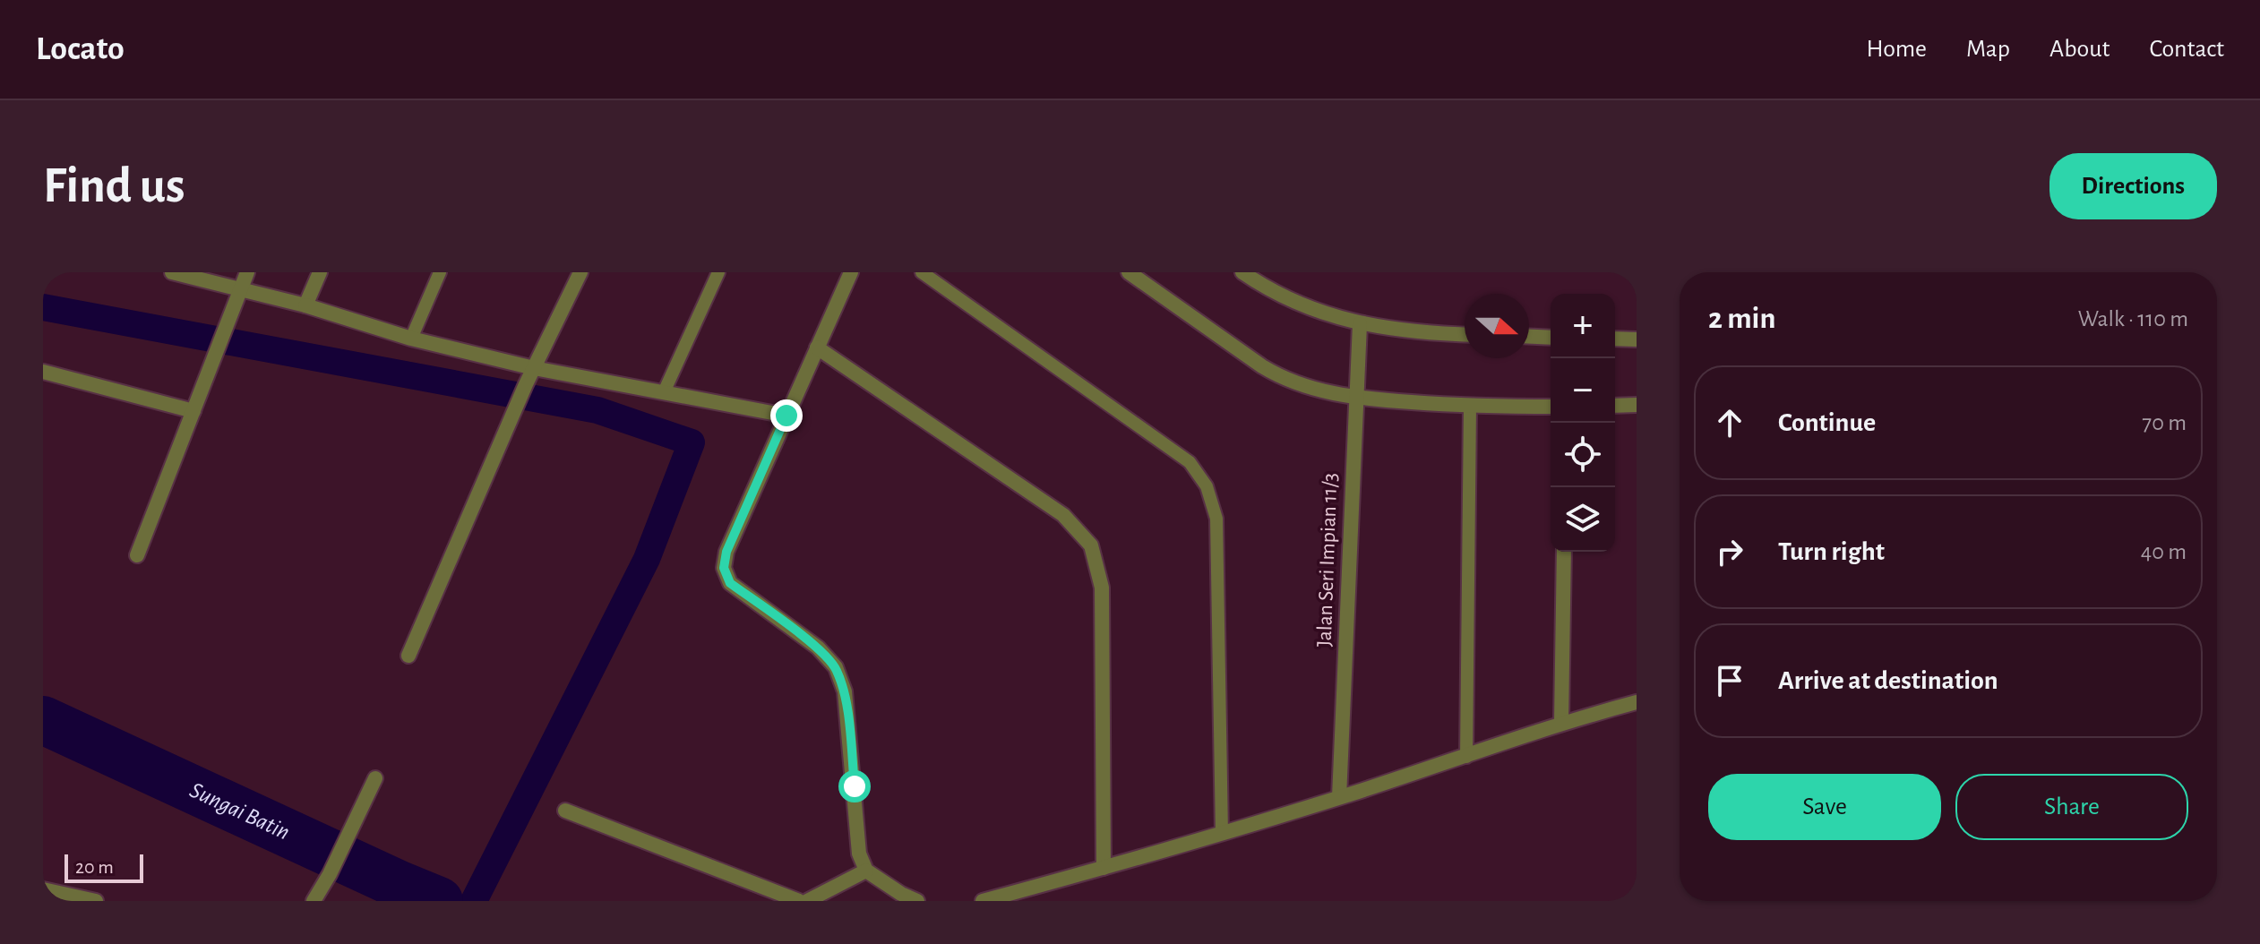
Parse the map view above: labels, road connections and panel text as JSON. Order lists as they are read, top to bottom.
{
  "streets": {
    "street": ["Jalan Seri Impian 11/3"]
  },
  "water": ["Sungai Batin"],
  "scale_bar": "20 m",
  "north": "right",
  "page": {
    "header": "Locato",
    "nav": [
      "Home",
      "Map",
      "About",
      "Contact"
    ],
    "buttons": [
      "Directions",
      ["Save", "Share"]
    ],
    "title": "Find us",
    "heading": ["2 min", "Walk · 110 m"],
    "map_buttons": ["+", "−"],
    "list": [
      ["Continue", "70 m"],
      ["Turn right", "40 m"],
      "Arrive at destination"
    ],
    "scale": "20 m"
  }
}
